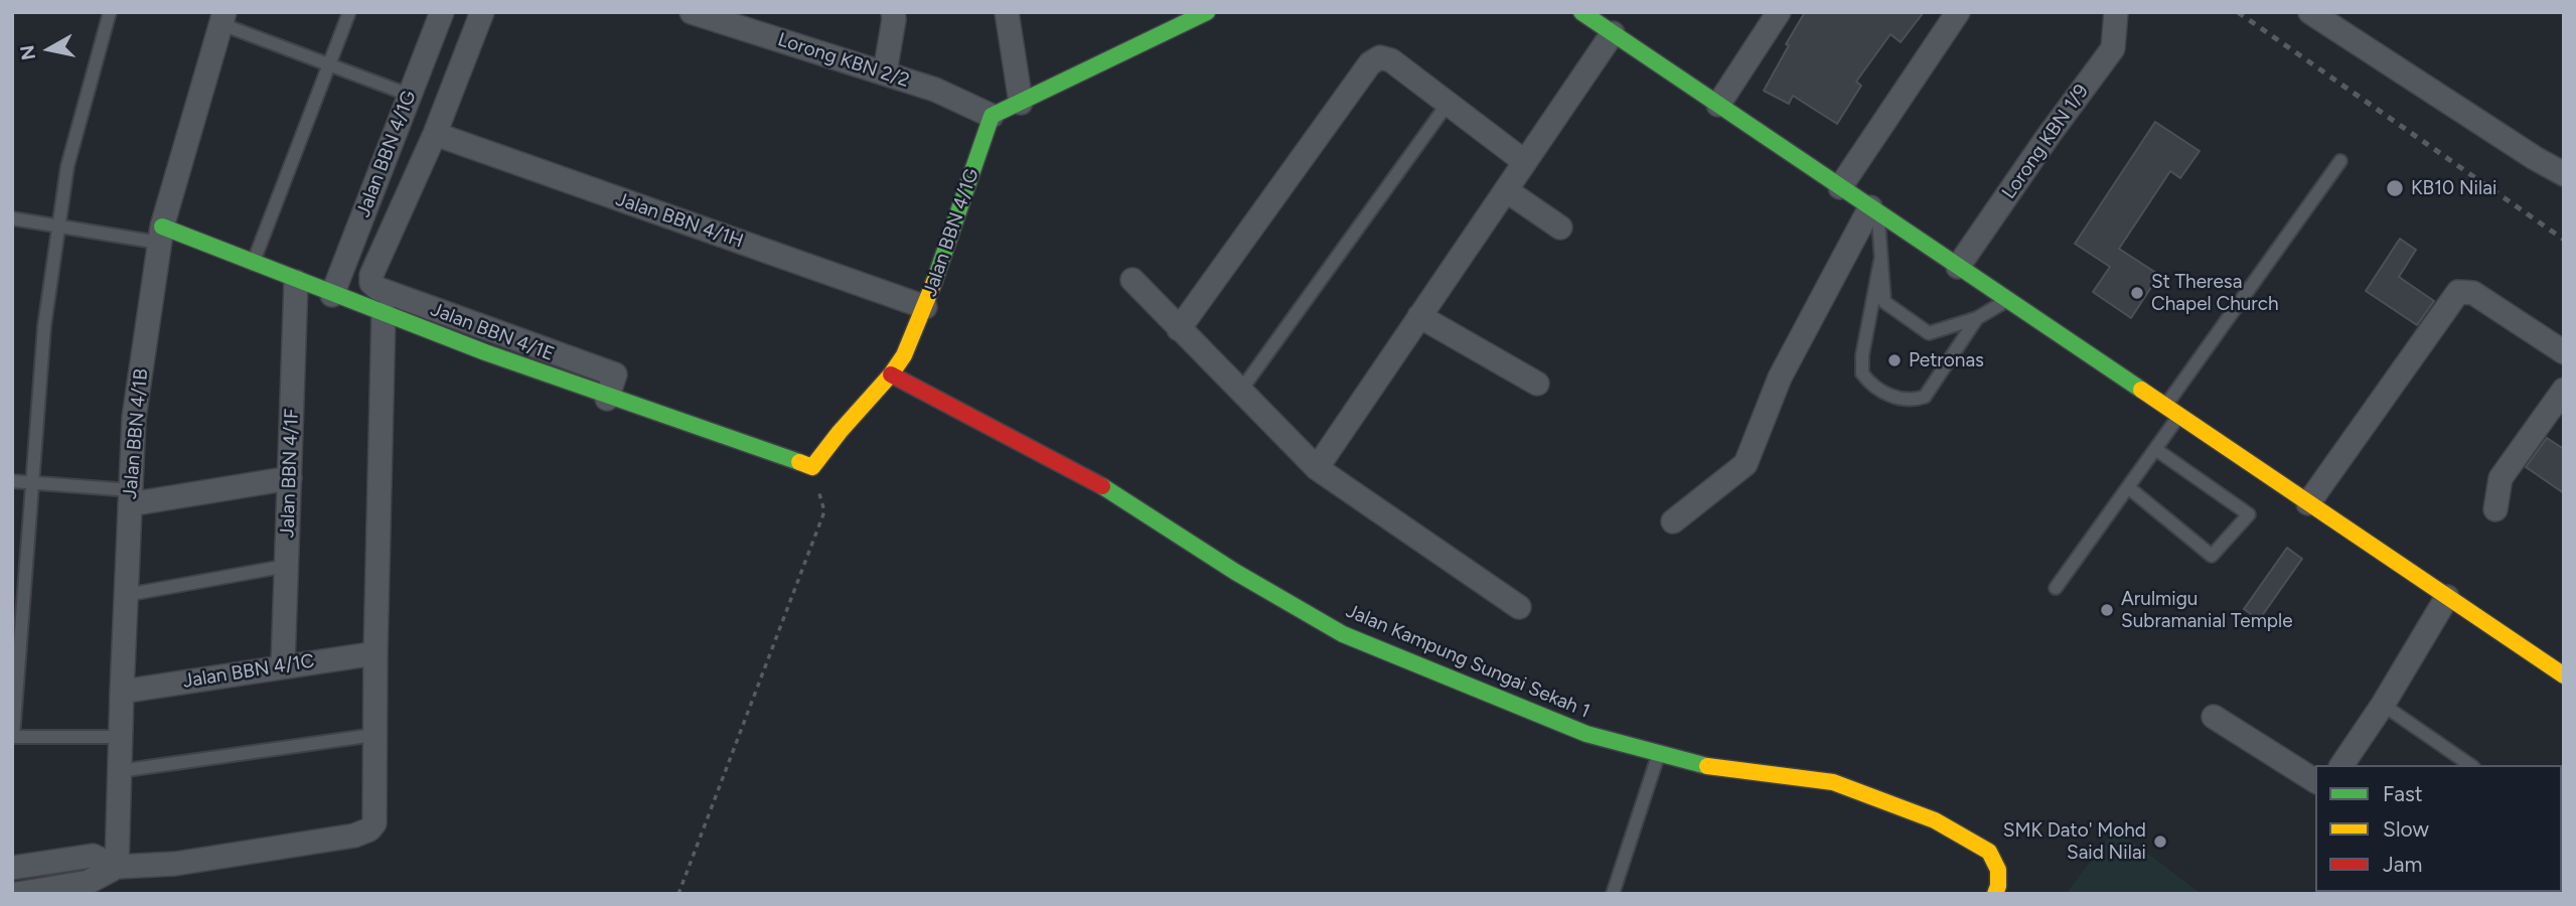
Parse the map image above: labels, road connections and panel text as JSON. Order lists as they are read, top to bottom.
{
  "streets": {
    "street": [
      "Lorong KBN 2/2",
      "Lorong KBN 1/9",
      "Jalan BBN 4/1G",
      "Jalan BBN 4/1H",
      "Jalan BBN 4/1E",
      "Jalan BBN 4/1B",
      "Jalan BBN 4/1F",
      "Jalan Kampung Sungai Sekah 1",
      "Jalan BBN 4/1C"
    ]
  },
  "crossings": [
    ["Lorong KBN 2/2", "Jalan BBN 4/1G"],
    ["Jalan BBN 4/1G", "Jalan BBN 4/1H"],
    ["Jalan BBN 4/1G", "Jalan BBN 4/1E"],
    ["Jalan BBN 4/1G", "Jalan Kampung Sungai Sekah 1"],
    ["Jalan BBN 4/1E", "Jalan BBN 4/1B"],
    ["Jalan BBN 4/1E", "Jalan BBN 4/1F"],
    ["Jalan BBN 4/1B", "Jalan BBN 4/1C"],
    ["Jalan BBN 4/1F", "Jalan BBN 4/1C"]
  ],
  "places": [
    "KB10 Nilai",
    "St Theresa Chapel Church",
    "Petronas",
    "Arulmigu Subramanial Temple",
    "SMK Dato' Mohd Said Nilai"
  ],
  "legend": ["Fast", "Slow", "Jam"],
  "north": "left"
}
